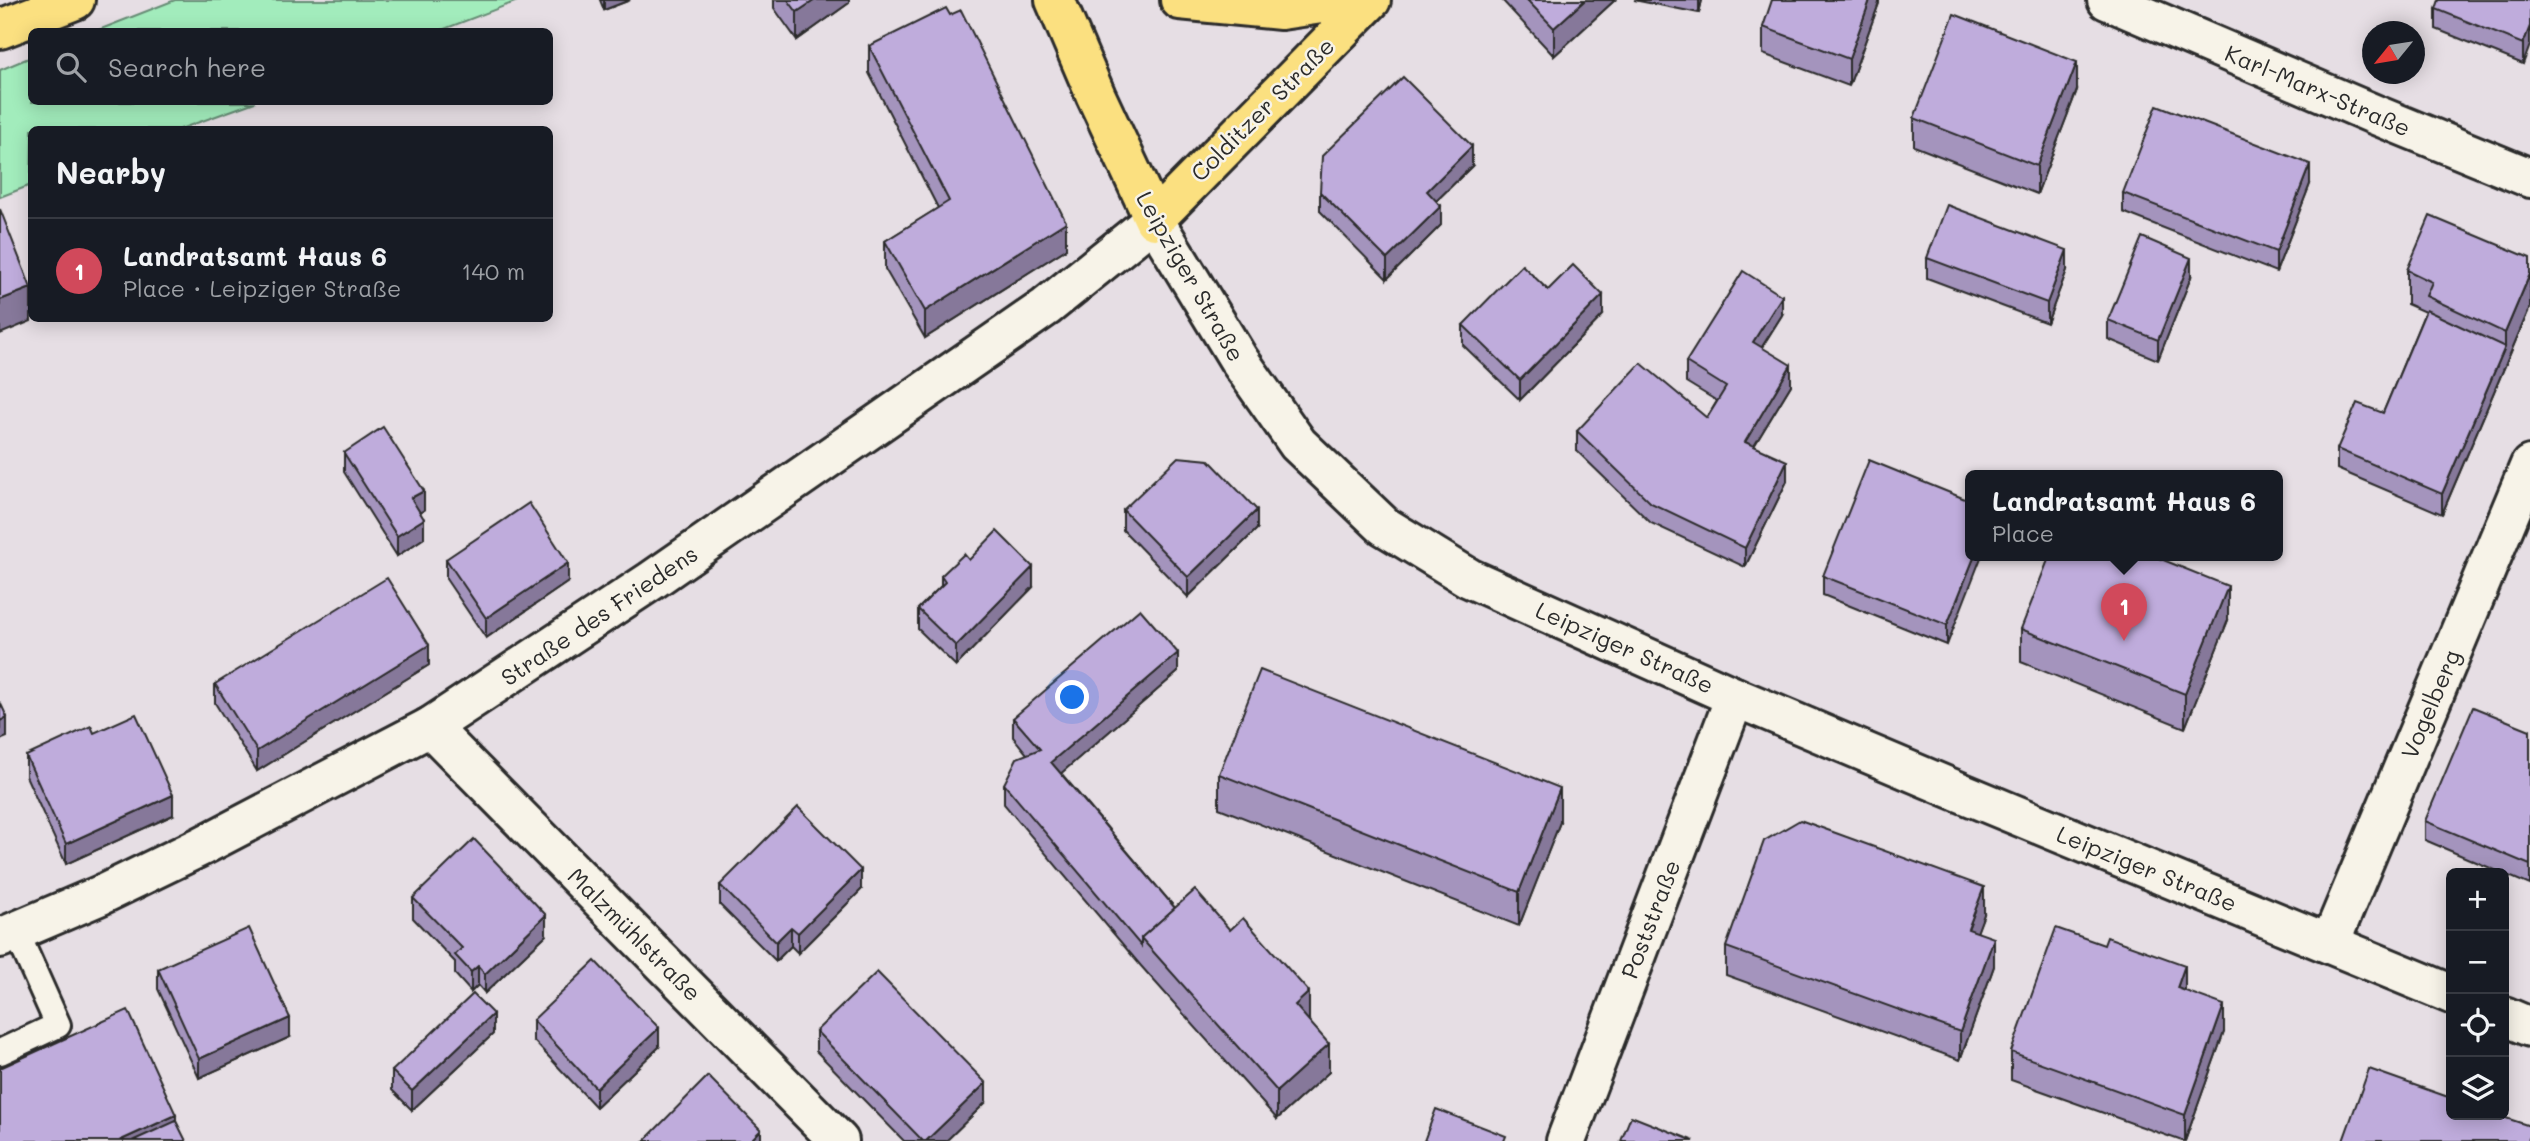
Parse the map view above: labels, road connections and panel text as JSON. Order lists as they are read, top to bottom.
{
  "streets": {
    "main road": ["Colditzer Straße", "Leipziger Straße"],
    "street": [
      "Karl-Marx-Straße",
      "Straße des Friedens",
      "Vogelberg",
      "Poststraße",
      "Malzmühlstraße"
    ]
  },
  "crossings": [
    ["Colditzer Straße", "Leipziger Straße"],
    ["Colditzer Straße", "Straße des Friedens"],
    ["Leipziger Straße", "Straße des Friedens"],
    ["Leipziger Straße", "Vogelberg"],
    ["Leipziger Straße", "Poststraße"],
    ["Straße des Friedens", "Malzmühlstraße"]
  ],
  "north": "bottom left",
  "page": {
    "search": "Search here",
    "heading": "Nearby",
    "list": [
      {
        "mark": "1",
        "name": "Landratsamt Haus 6",
        "note": "Place · Leipziger Straße",
        "value": "140 m"
      }
    ],
    "popup": ["Landratsamt Haus 6", "Place"],
    "pins": "1",
    "map_buttons": ["+", "−"]
  }
}
